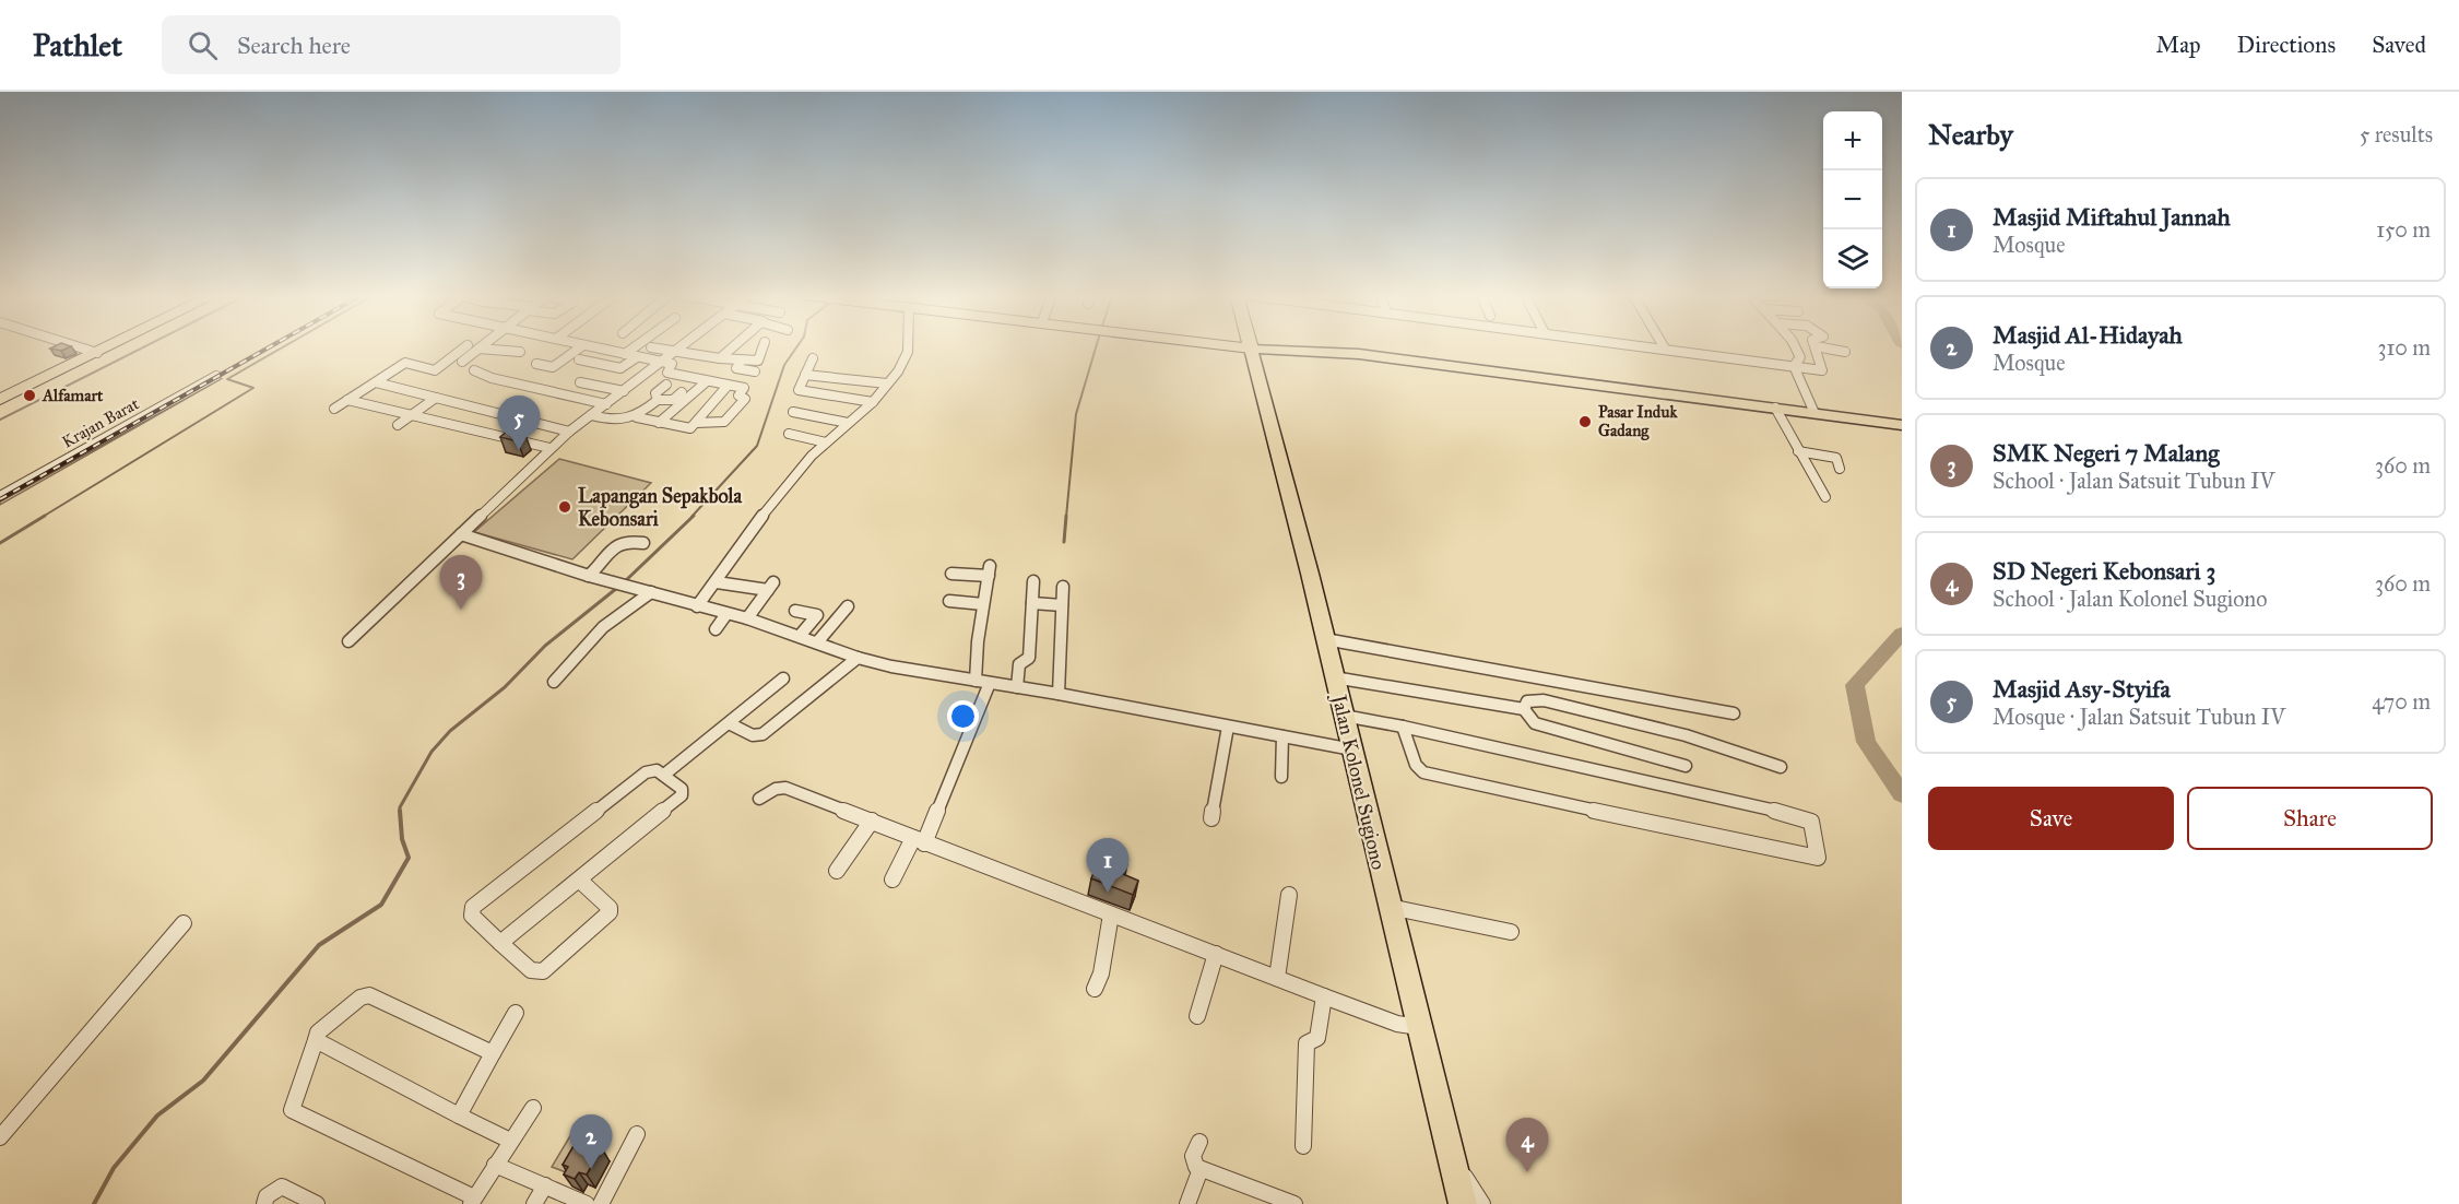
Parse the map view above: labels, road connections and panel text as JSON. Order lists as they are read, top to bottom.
{
  "streets": {
    "main road": ["Jalan Kolonel Sugiono"],
    "street": ["Krajan Barat"]
  },
  "places": ["Alfamart", "Pasar Induk Gadang", "Lapangan Sepakbola Kebonsari"],
  "page": {
    "header": "Pathlet",
    "search": "Search here",
    "nav": ["Map", "Directions", "Saved"],
    "heading": ["Nearby", "5 results"],
    "map_buttons": ["+", "−"],
    "list": [
      {
        "mark": "1",
        "name": "Masjid Miftahul Jannah",
        "note": "Mosque",
        "value": "150 m"
      },
      {
        "mark": "2",
        "name": "Masjid Al-Hidayah",
        "note": "Mosque",
        "value": "310 m"
      },
      {
        "mark": "3",
        "name": "SMK Negeri 7 Malang",
        "note": "School · Jalan Satsuit Tubun IV",
        "value": "360 m"
      },
      {
        "mark": "4",
        "name": "SD Negeri Kebonsari 3",
        "note": "School · Jalan Kolonel Sugiono",
        "value": "360 m"
      },
      {
        "mark": "5",
        "name": "Masjid Asy-Styifa",
        "note": "Mosque · Jalan Satsuit Tubun IV",
        "value": "470 m"
      }
    ],
    "pins": [
      "5",
      "3",
      "1",
      "2",
      "4"
    ],
    "buttons": ["Save", "Share"]
  }
}
